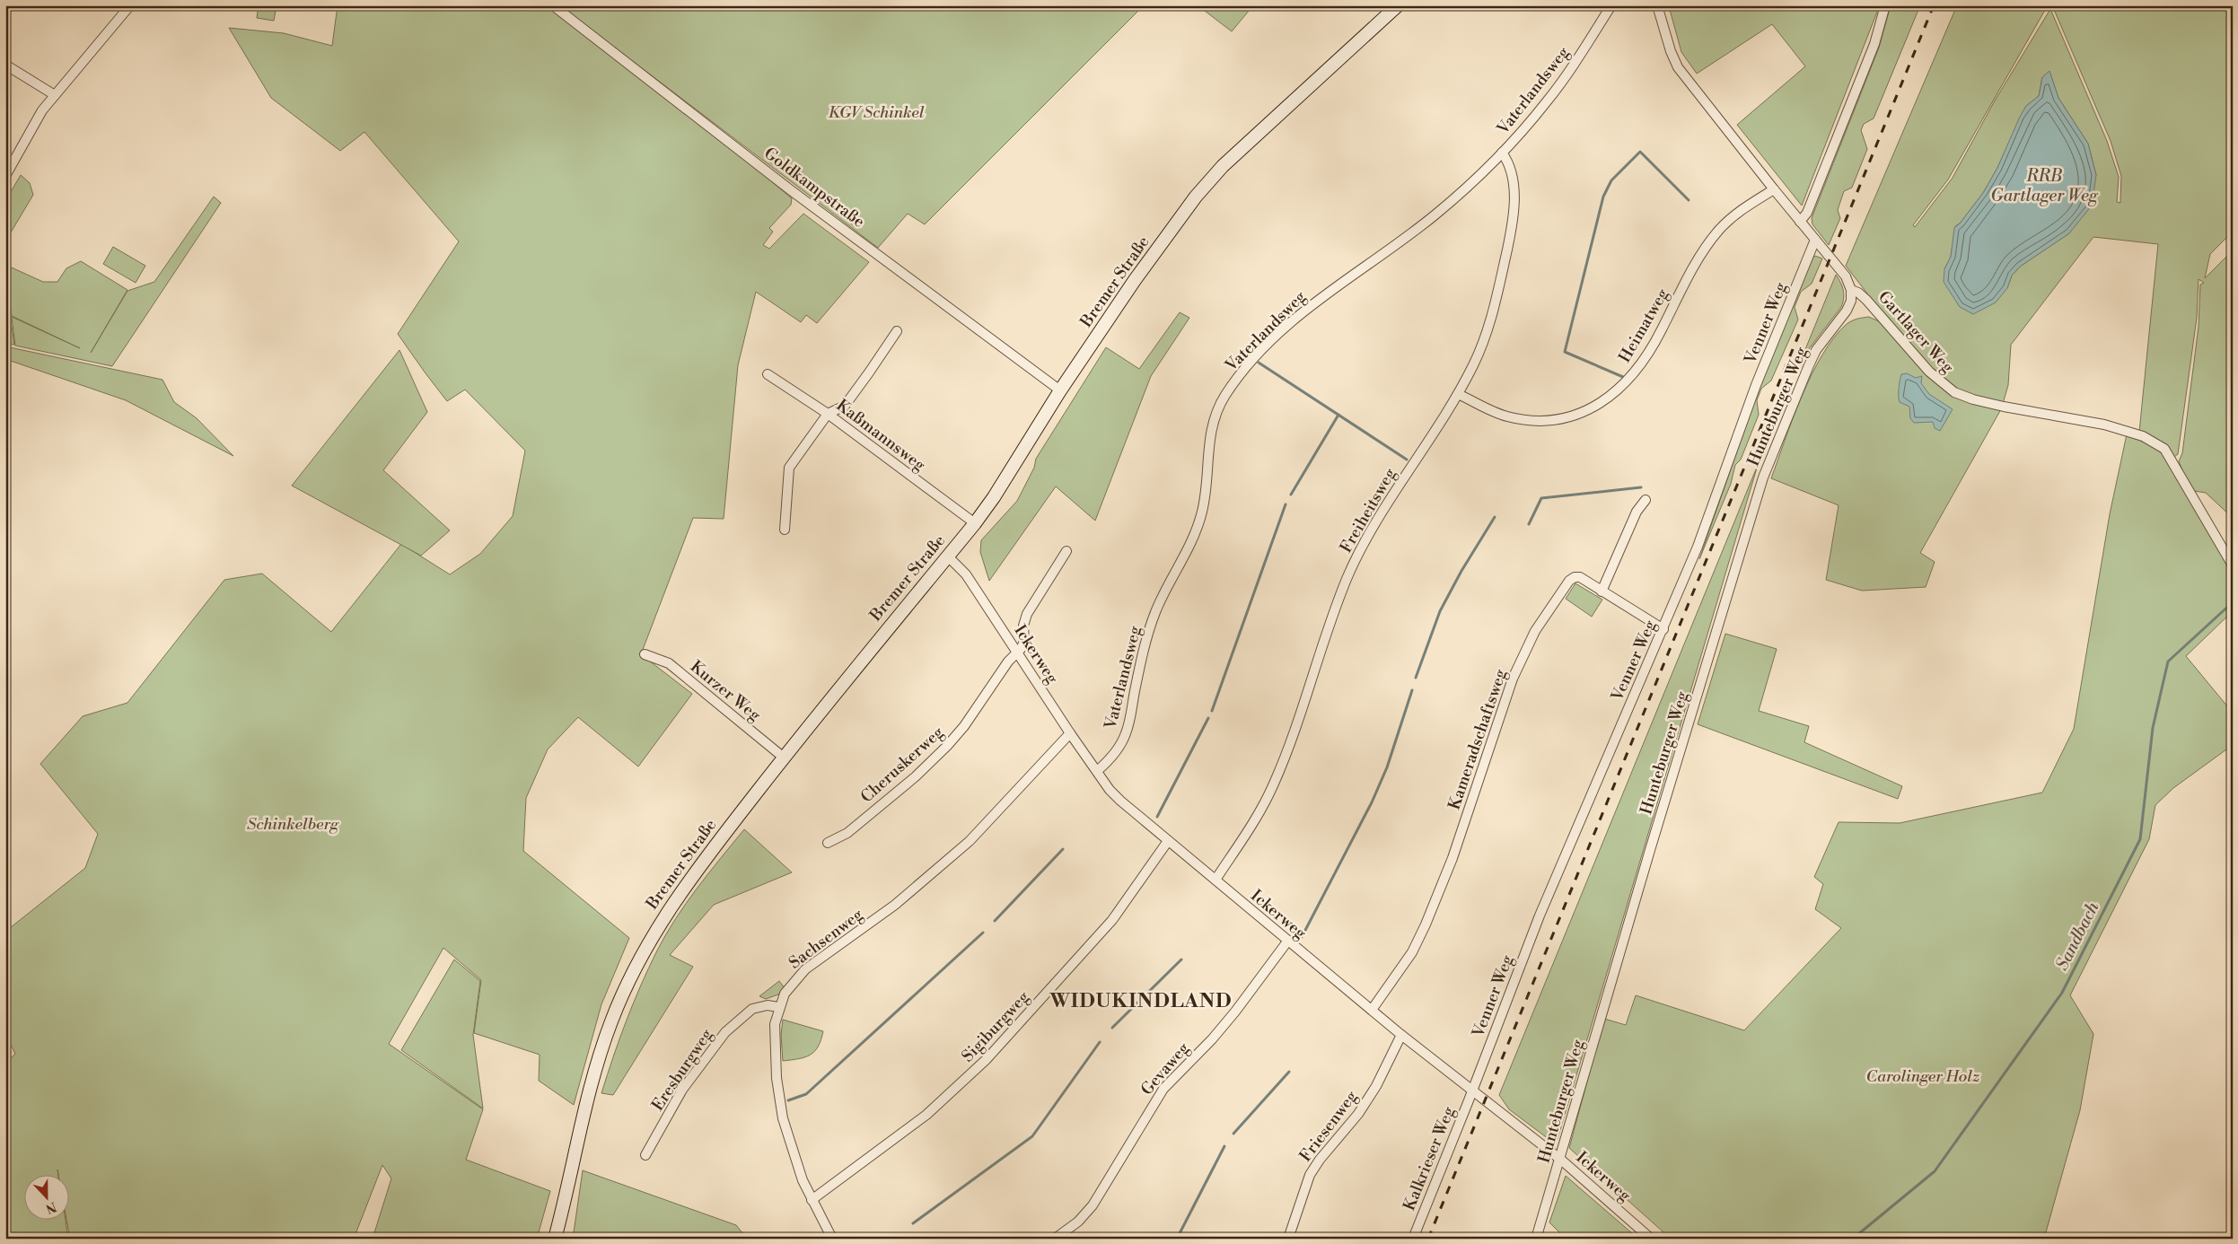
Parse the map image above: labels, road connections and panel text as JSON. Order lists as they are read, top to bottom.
{
  "streets": {
    "main road": ["Bremer Straße"],
    "street": [
      "Vaterlandsweg",
      "Goldkampstraße",
      "Venner Weg",
      "Heimatweg",
      "Gartlager Weg",
      "Hunteburger Weg",
      "Kaßmannsweg",
      "Freiheitsweg",
      "Ickerweg",
      "Kurzer Weg",
      "Kameradschaftsweg",
      "Cheruskerweg",
      "Sachsenweg",
      "Sigiburgweg",
      "Gevaweg",
      "Eresburgweg",
      "Friesenweg",
      "Kalkrieser Weg"
    ]
  },
  "crossings": [
    ["Vaterlandsweg", "Freiheitsweg"],
    ["Vaterlandsweg", "Ickerweg"],
    ["Goldkampstraße", "Bremer Straße"],
    ["Bremer Straße", "Kaßmannsweg"],
    ["Bremer Straße", "Ickerweg"],
    ["Bremer Straße", "Kurzer Weg"],
    ["Venner Weg", "Gartlager Weg"],
    ["Venner Weg", "Ickerweg"],
    ["Venner Weg", "Kameradschaftsweg"],
    ["Venner Weg", "Kalkrieser Weg"],
    ["Heimatweg", "Gartlager Weg"],
    ["Heimatweg", "Freiheitsweg"],
    ["Gartlager Weg", "Hunteburger Weg"],
    ["Hunteburger Weg", "Ickerweg"],
    ["Freiheitsweg", "Ickerweg"],
    ["Ickerweg", "Kameradschaftsweg"],
    ["Ickerweg", "Cheruskerweg"],
    ["Ickerweg", "Sachsenweg"],
    ["Ickerweg", "Sigiburgweg"],
    ["Ickerweg", "Gevaweg"],
    ["Ickerweg", "Friesenweg"],
    ["Ickerweg", "Kalkrieser Weg"],
    ["Sachsenweg", "Sigiburgweg"],
    ["Sachsenweg", "Eresburgweg"]
  ],
  "districts": ["WIDUKINDLAND"],
  "water": ["RRB Gartlager Weg", "Sandbach"],
  "parks": ["KGV Schinkel", "Schinkelberg", "Carolinger Holz"],
  "north": "bottom"
}
